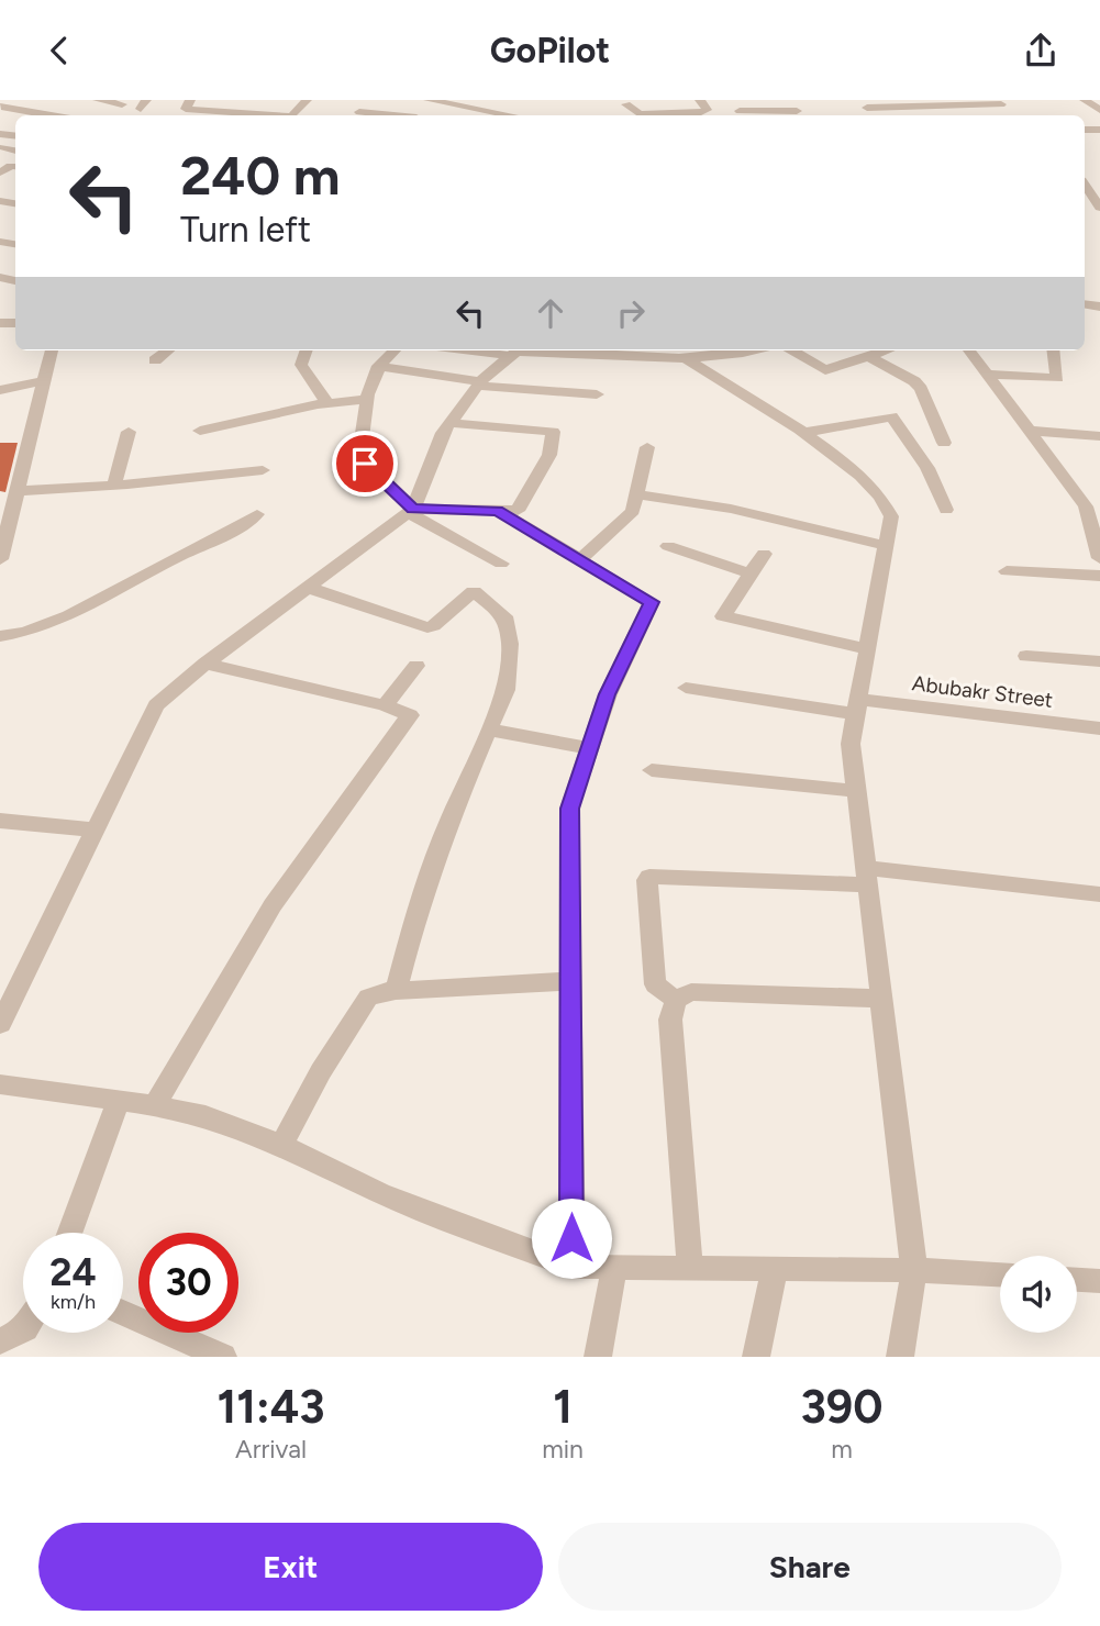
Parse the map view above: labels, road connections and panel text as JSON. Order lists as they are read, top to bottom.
{
  "streets": {
    "street": ["Abubakr Street"]
  },
  "page": {
    "header": "GoPilot",
    "turn": ["240 m", "Turn left"],
    "speed": "24 km/h",
    "limit": "30",
    "eta": [
      "11:43",
      "Arrival",
      "1",
      "min",
      "390",
      "m"
    ],
    "buttons": ["Exit", "Share"]
  }
}
